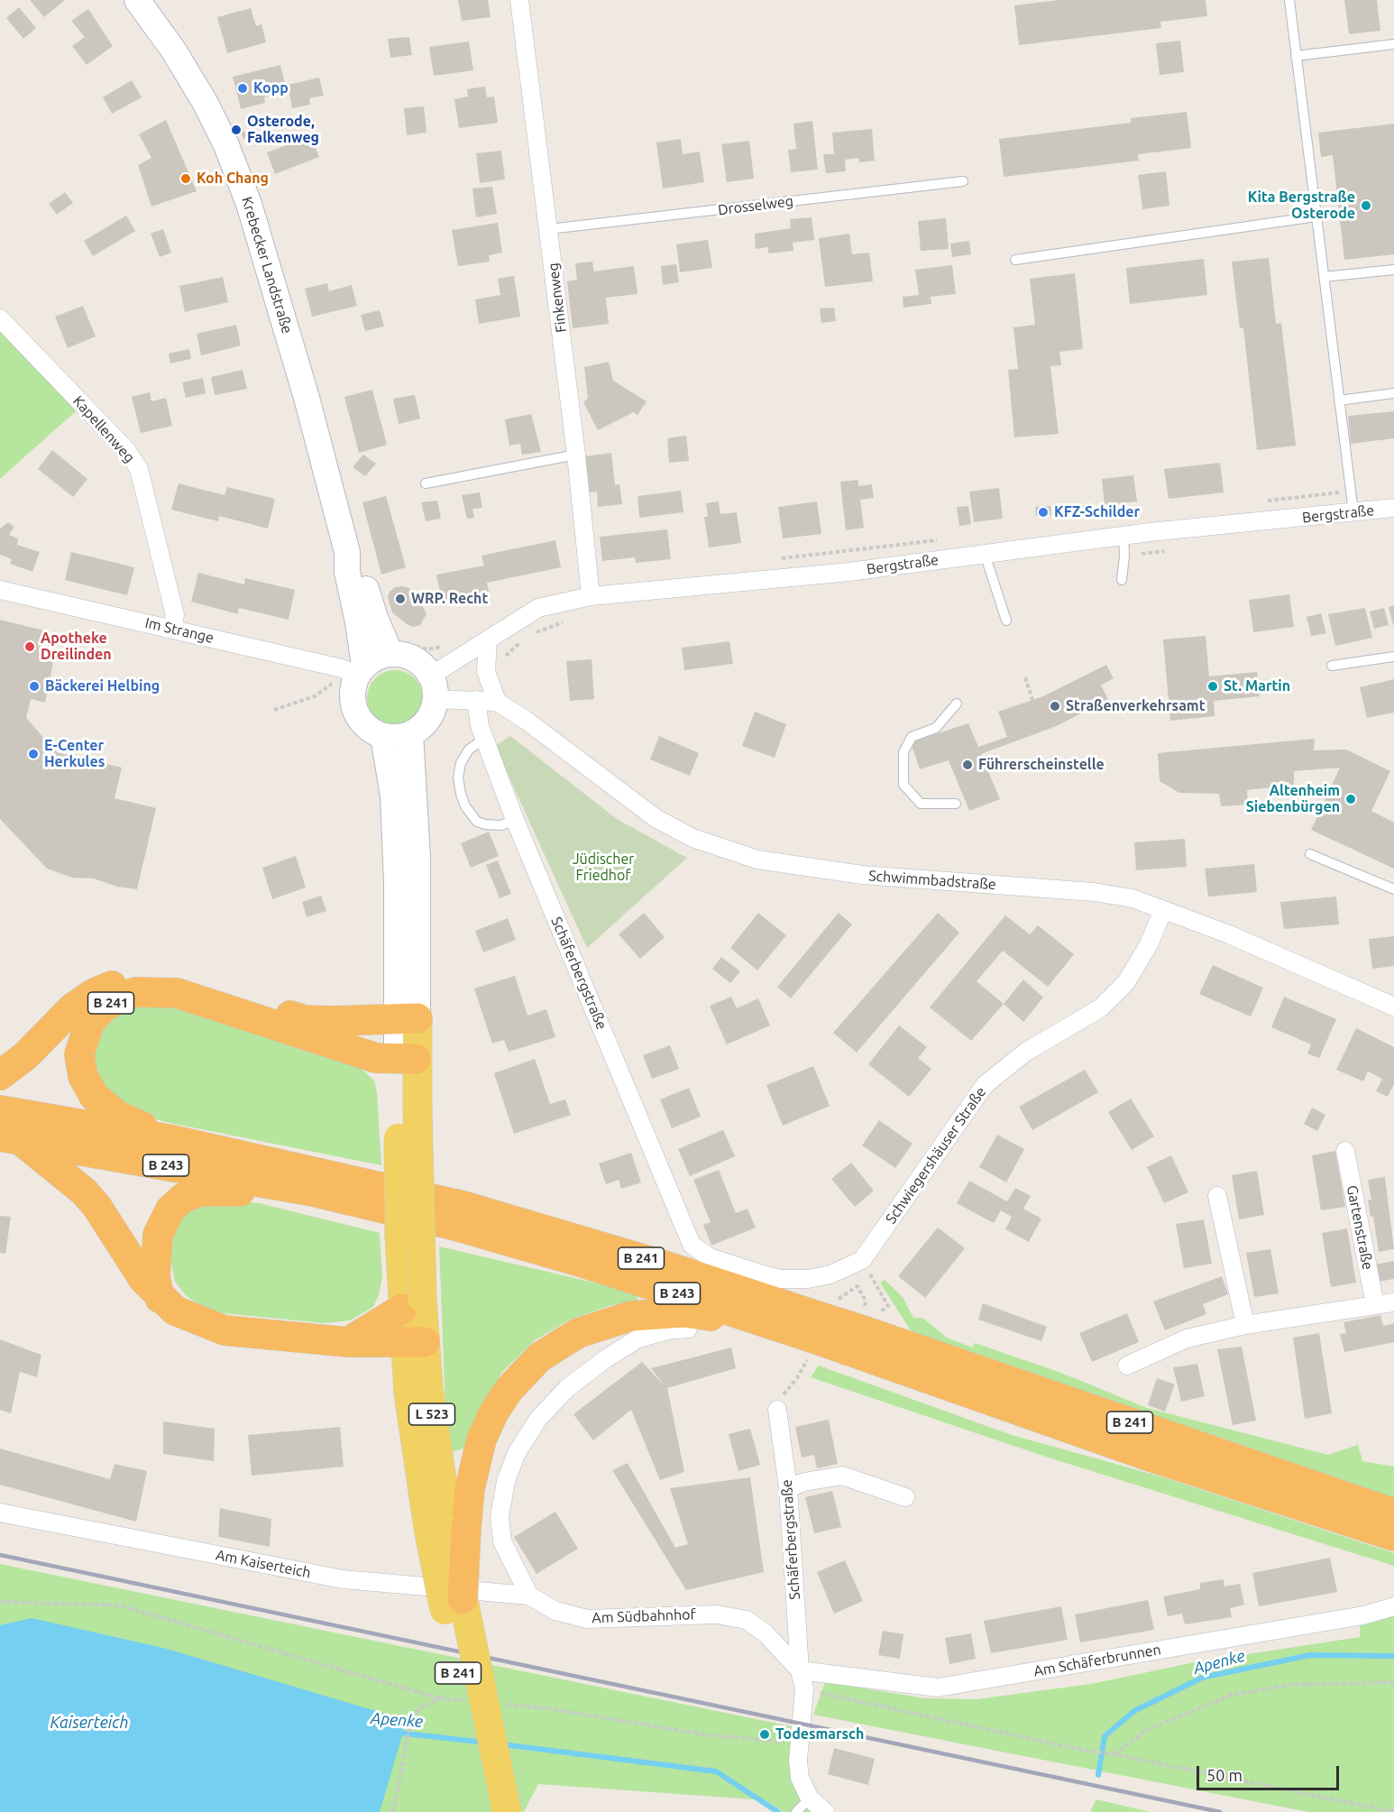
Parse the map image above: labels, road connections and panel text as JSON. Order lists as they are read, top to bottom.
{
  "streets": {
    "highway": ["B 241", "B 243"],
    "main road": ["Krebecker Landstraße"],
    "street": [
      "Finkenweg",
      "Kapellenweg",
      "Bergstraße",
      "Im Strange",
      "Schwimmbadstraße",
      "Schäferbergstraße",
      "Schwiegershäuser Straße",
      "Gartenstraße",
      "Am Kaiserteich",
      "Am Südbahnhof",
      "Am Schäferbrunnen"
    ],
    "lane": ["Drosselweg"]
  },
  "crossings": [
    ["Drosselweg", "Finkenweg"],
    ["Krebecker Landstraße", "Bergstraße"],
    ["Krebecker Landstraße", "Im Strange"],
    ["Krebecker Landstraße", "Schwimmbadstraße"],
    ["Finkenweg", "Bergstraße"],
    ["Kapellenweg", "Im Strange"],
    ["Bergstraße", "Im Strange"],
    ["Bergstraße", "Schwimmbadstraße"],
    ["Im Strange", "Schwimmbadstraße"],
    ["Schwimmbadstraße", "Schäferbergstraße"],
    ["Schwimmbadstraße", "Schwiegershäuser Straße"],
    ["Schäferbergstraße", "Schwiegershäuser Straße"],
    ["Schäferbergstraße", "Am Südbahnhof"],
    ["Schäferbergstraße", "Am Schäferbrunnen"],
    ["B 241", "B 243"],
    ["Am Kaiserteich", "Am Südbahnhof"],
    ["Am Südbahnhof", "Am Schäferbrunnen"]
  ],
  "water": ["Apenke", "Kaiserteich"],
  "parks": ["Jüdischer Friedhof"],
  "places": [
    "Kopp",
    "Osterode, Falkenweg",
    "Koh Chang",
    "Kita Bergstraße Osterode",
    "KFZ-Schilder",
    "WRP. Recht",
    "Apotheke Dreilinden",
    "Bäckerei Helbing",
    "St. Martin",
    "Straßenverkehrsamt",
    "E-Center Herkules",
    "Führerscheinstelle",
    "Altenheim Siebenbürgen",
    "Todesmarsch"
  ],
  "scale_bar": "50 m"
}
